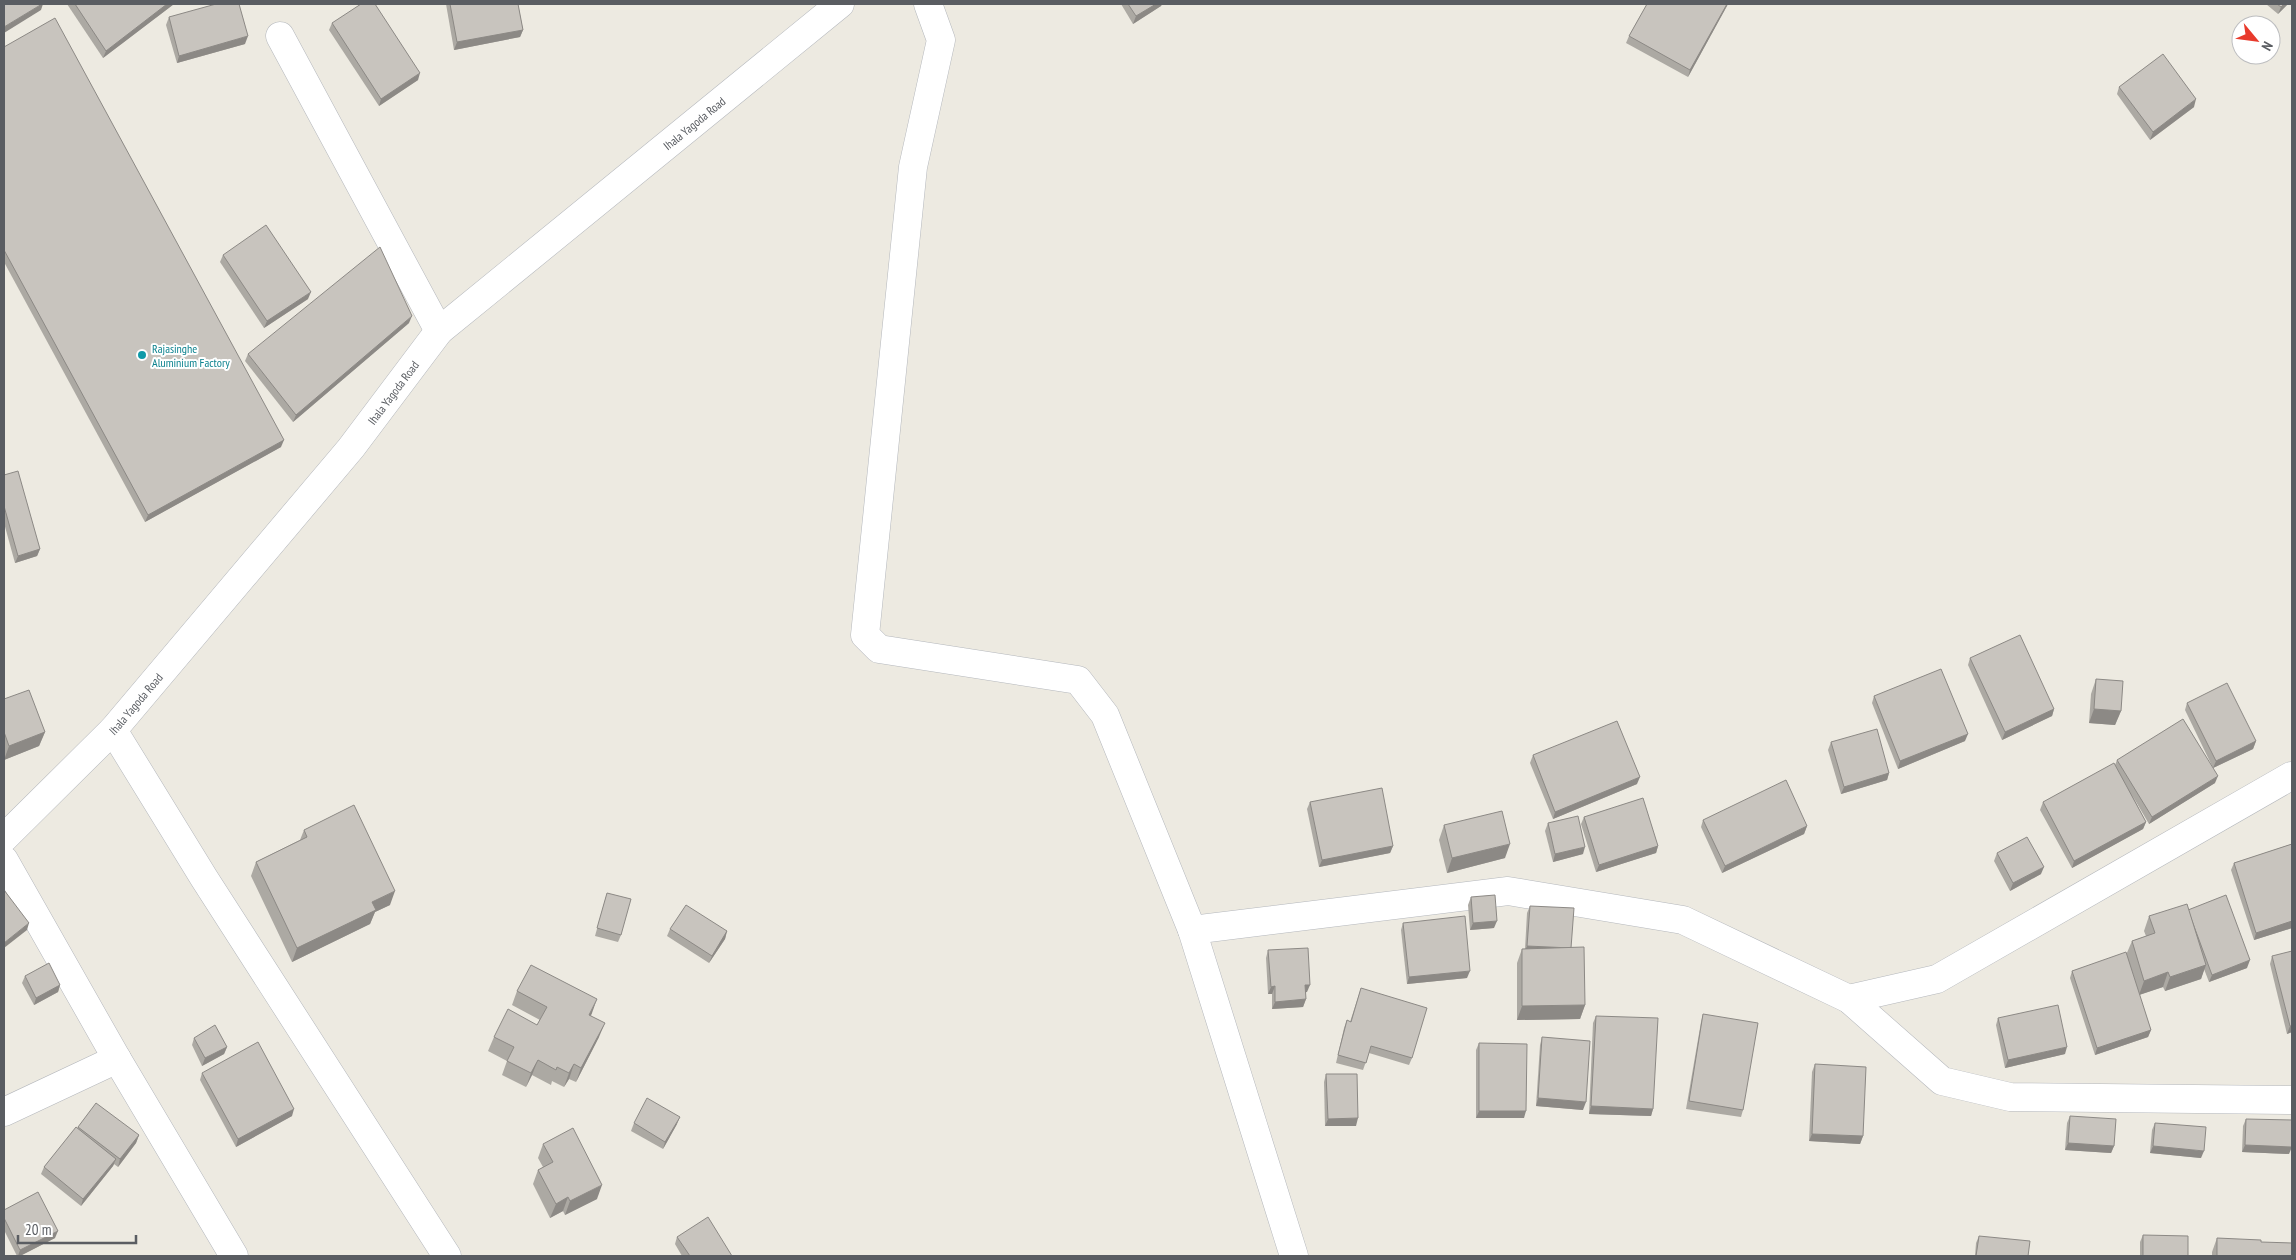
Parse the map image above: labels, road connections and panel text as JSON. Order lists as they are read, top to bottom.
{
  "streets": {
    "street": ["Ihala Yagoda Road"]
  },
  "places": ["Rajasinghe Aluminium Factory"],
  "scale_bar": "20 m",
  "north": "bottom right"
}
